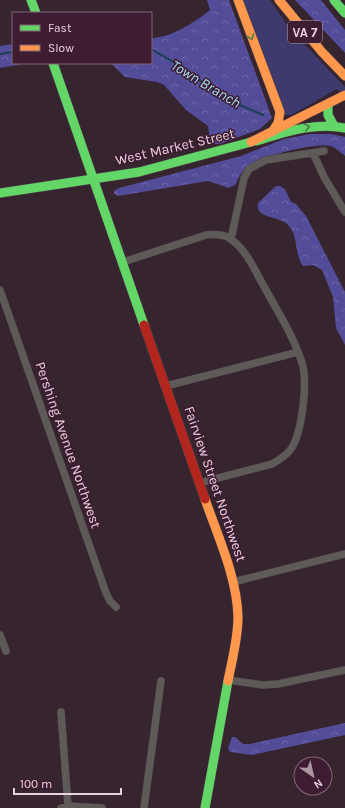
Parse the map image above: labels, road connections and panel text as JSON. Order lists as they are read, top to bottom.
{
  "streets": {
    "main road": ["VA 7", "West Market Street", "Fairview Street Northwest"],
    "street": ["Pershing Avenue Northwest"]
  },
  "crossings": [
    ["West Market Street", "Fairview Street Northwest"]
  ],
  "water": ["Town Branch"],
  "legend": ["Fast", "Slow"],
  "scale_bar": "100 m",
  "north": "bottom right"
}
